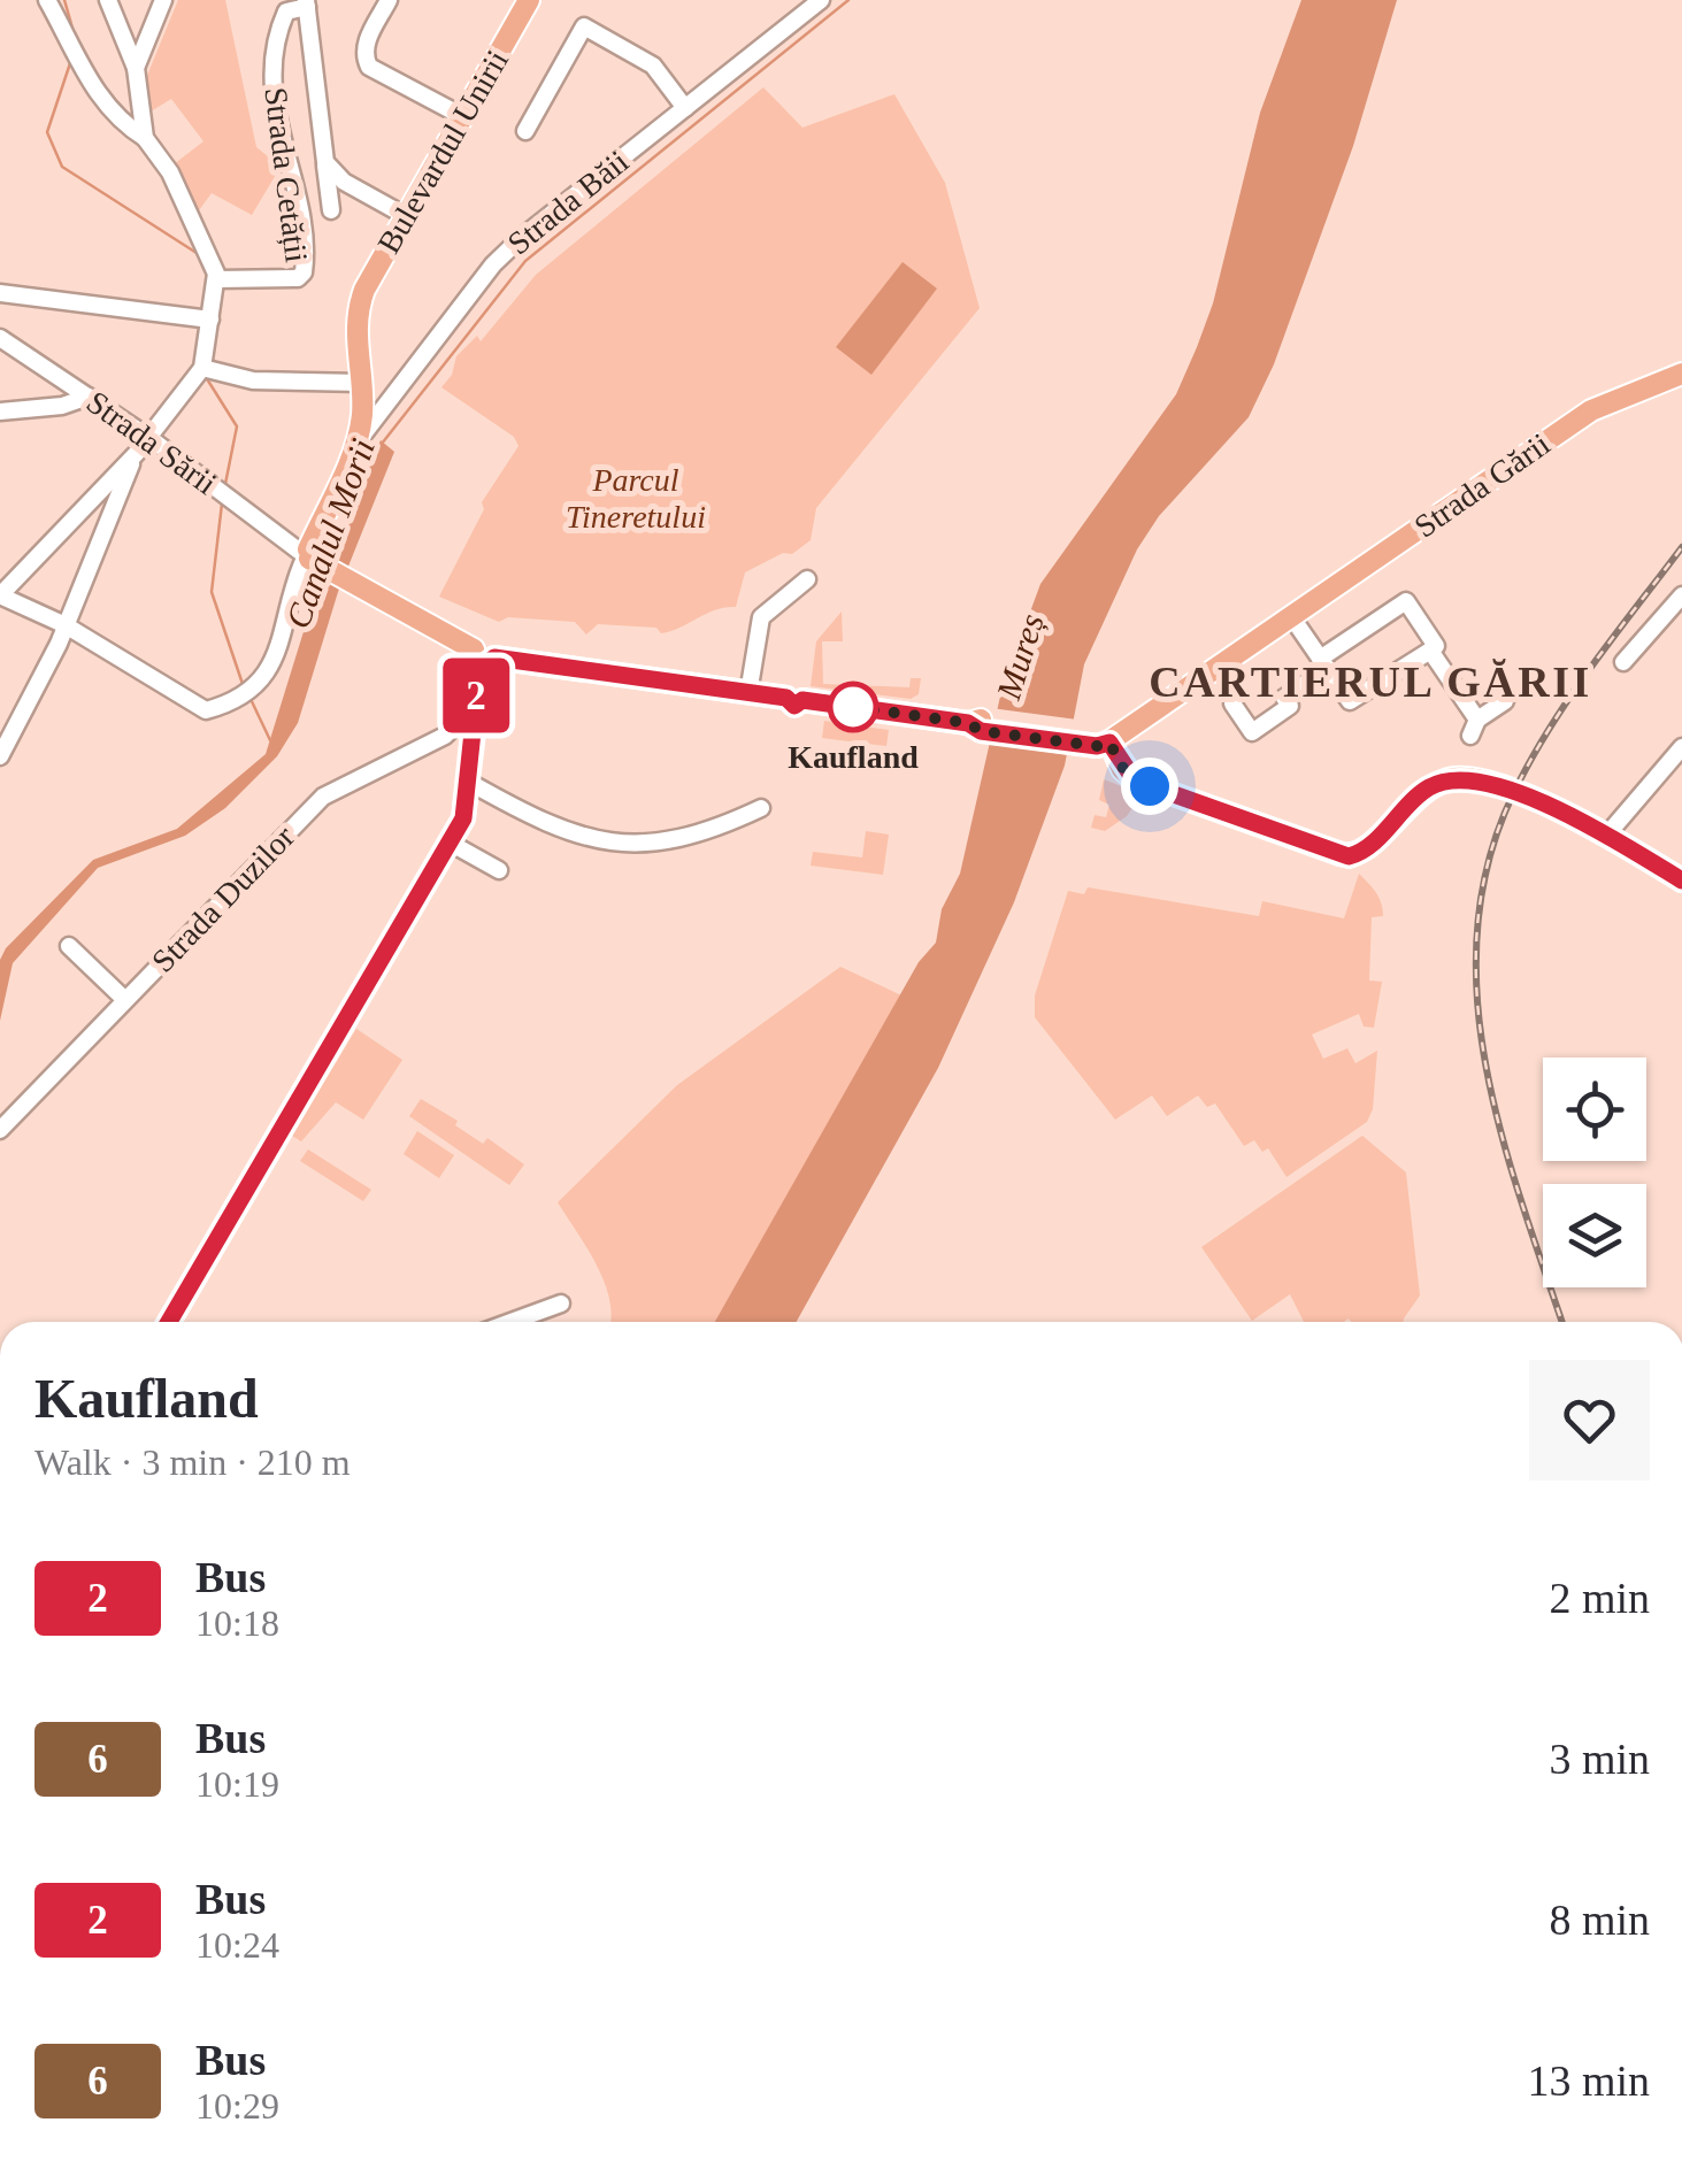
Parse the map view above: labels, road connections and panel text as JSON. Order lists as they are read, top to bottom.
{
  "streets": {
    "main road": ["Bulevardul Unirii", "Strada Sării", "Strada Gării"],
    "street": ["Strada Cetății", "Strada Băii", "Strada Duzilor"]
  },
  "districts": ["CARTIERUL GĂRII"],
  "water": ["Canalul Morii", "Mureș"],
  "parks": ["Parcul Tineretului"],
  "places": ["Kaufland"],
  "lines": ["bus line 2"],
  "page": {
    "on_map": "2",
    "heading": ["Kaufland", "Walk · 3 min · 210 m"],
    "list": [
      {
        "mark": "2",
        "name": "Bus",
        "note": "10:18",
        "value": "2 min"
      },
      {
        "mark": "6",
        "name": "Bus",
        "note": "10:19",
        "value": "3 min"
      },
      {
        "mark": "2",
        "name": "Bus",
        "note": "10:24",
        "value": "8 min"
      },
      {
        "mark": "6",
        "name": "Bus",
        "note": "10:29",
        "value": "13 min"
      }
    ]
  }
}
